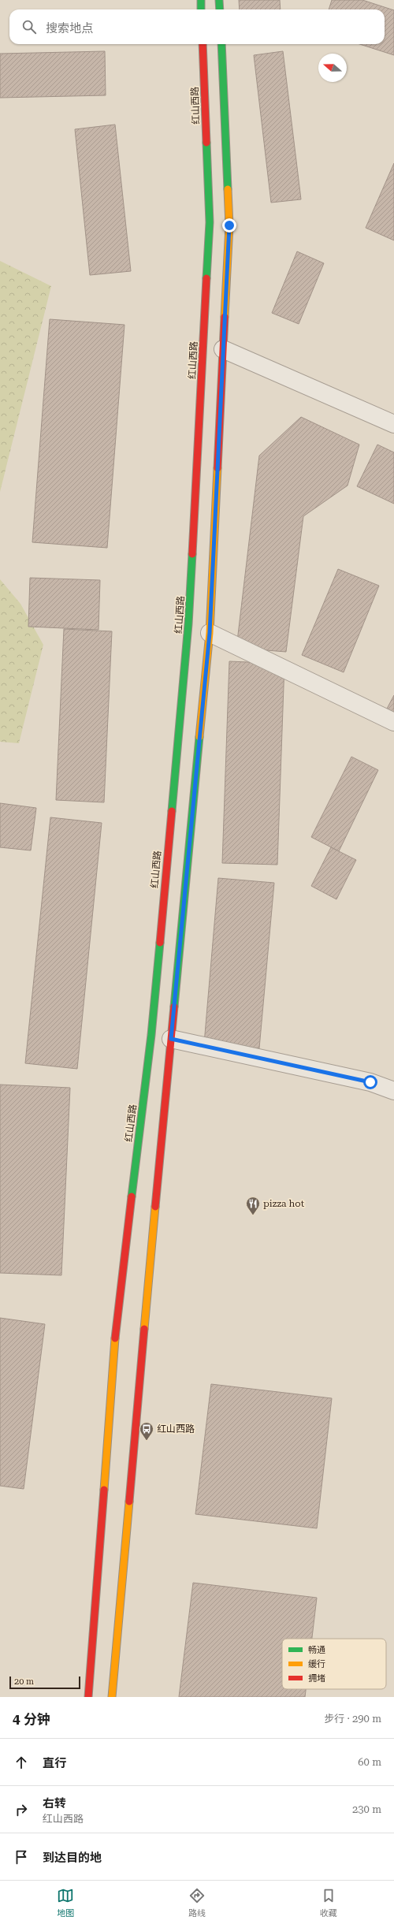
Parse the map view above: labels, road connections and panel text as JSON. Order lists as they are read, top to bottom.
{
  "streets": {
    "main road": ["红山西路"]
  },
  "places": {
    "restaurant": ["pizza hot"],
    "bus stop": ["红山西路"]
  },
  "legend": ["畅通", "缓行", "拥堵"],
  "scale_bar": "20 m",
  "north": "left",
  "page": {
    "search": "搜索地点",
    "scale": "20 m",
    "heading": ["4 分钟", "步行 · 290 m"],
    "list": [
      ["直行", "60 m"],
      ["右转", "红山西路", "230 m"],
      "到达目的地"
    ],
    "nav": ["地图", "路线", "收藏"]
  }
}
